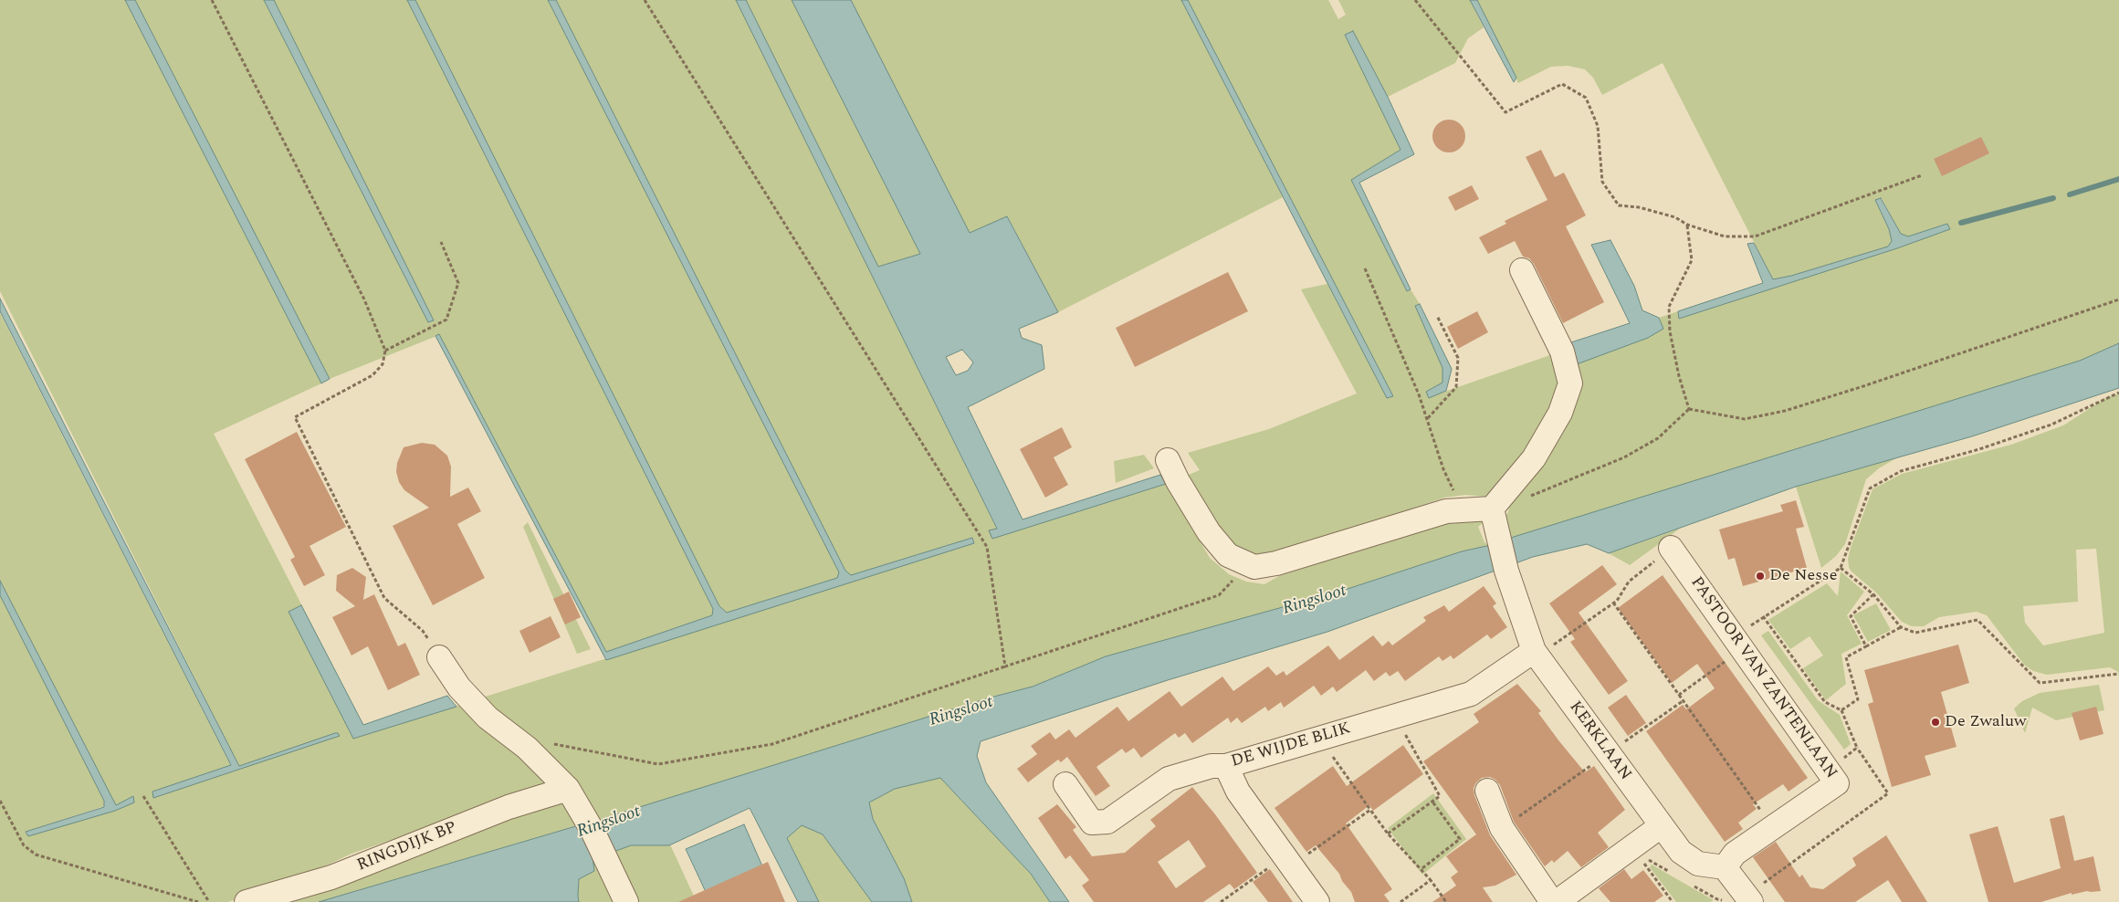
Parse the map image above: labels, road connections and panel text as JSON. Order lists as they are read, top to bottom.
{
  "streets": {
    "street": [
      "PASTOOR VAN ZANTENLAAN",
      "KERKLAAN",
      "DE WIJDE BLIK",
      "RINGDIJK BP"
    ]
  },
  "crossings": [
    ["PASTOOR VAN ZANTENLAAN", "KERKLAAN"],
    ["KERKLAAN", "DE WIJDE BLIK"]
  ],
  "water": ["Ringsloot"],
  "places": ["De Nesse", "De Zwaluw"]
}
